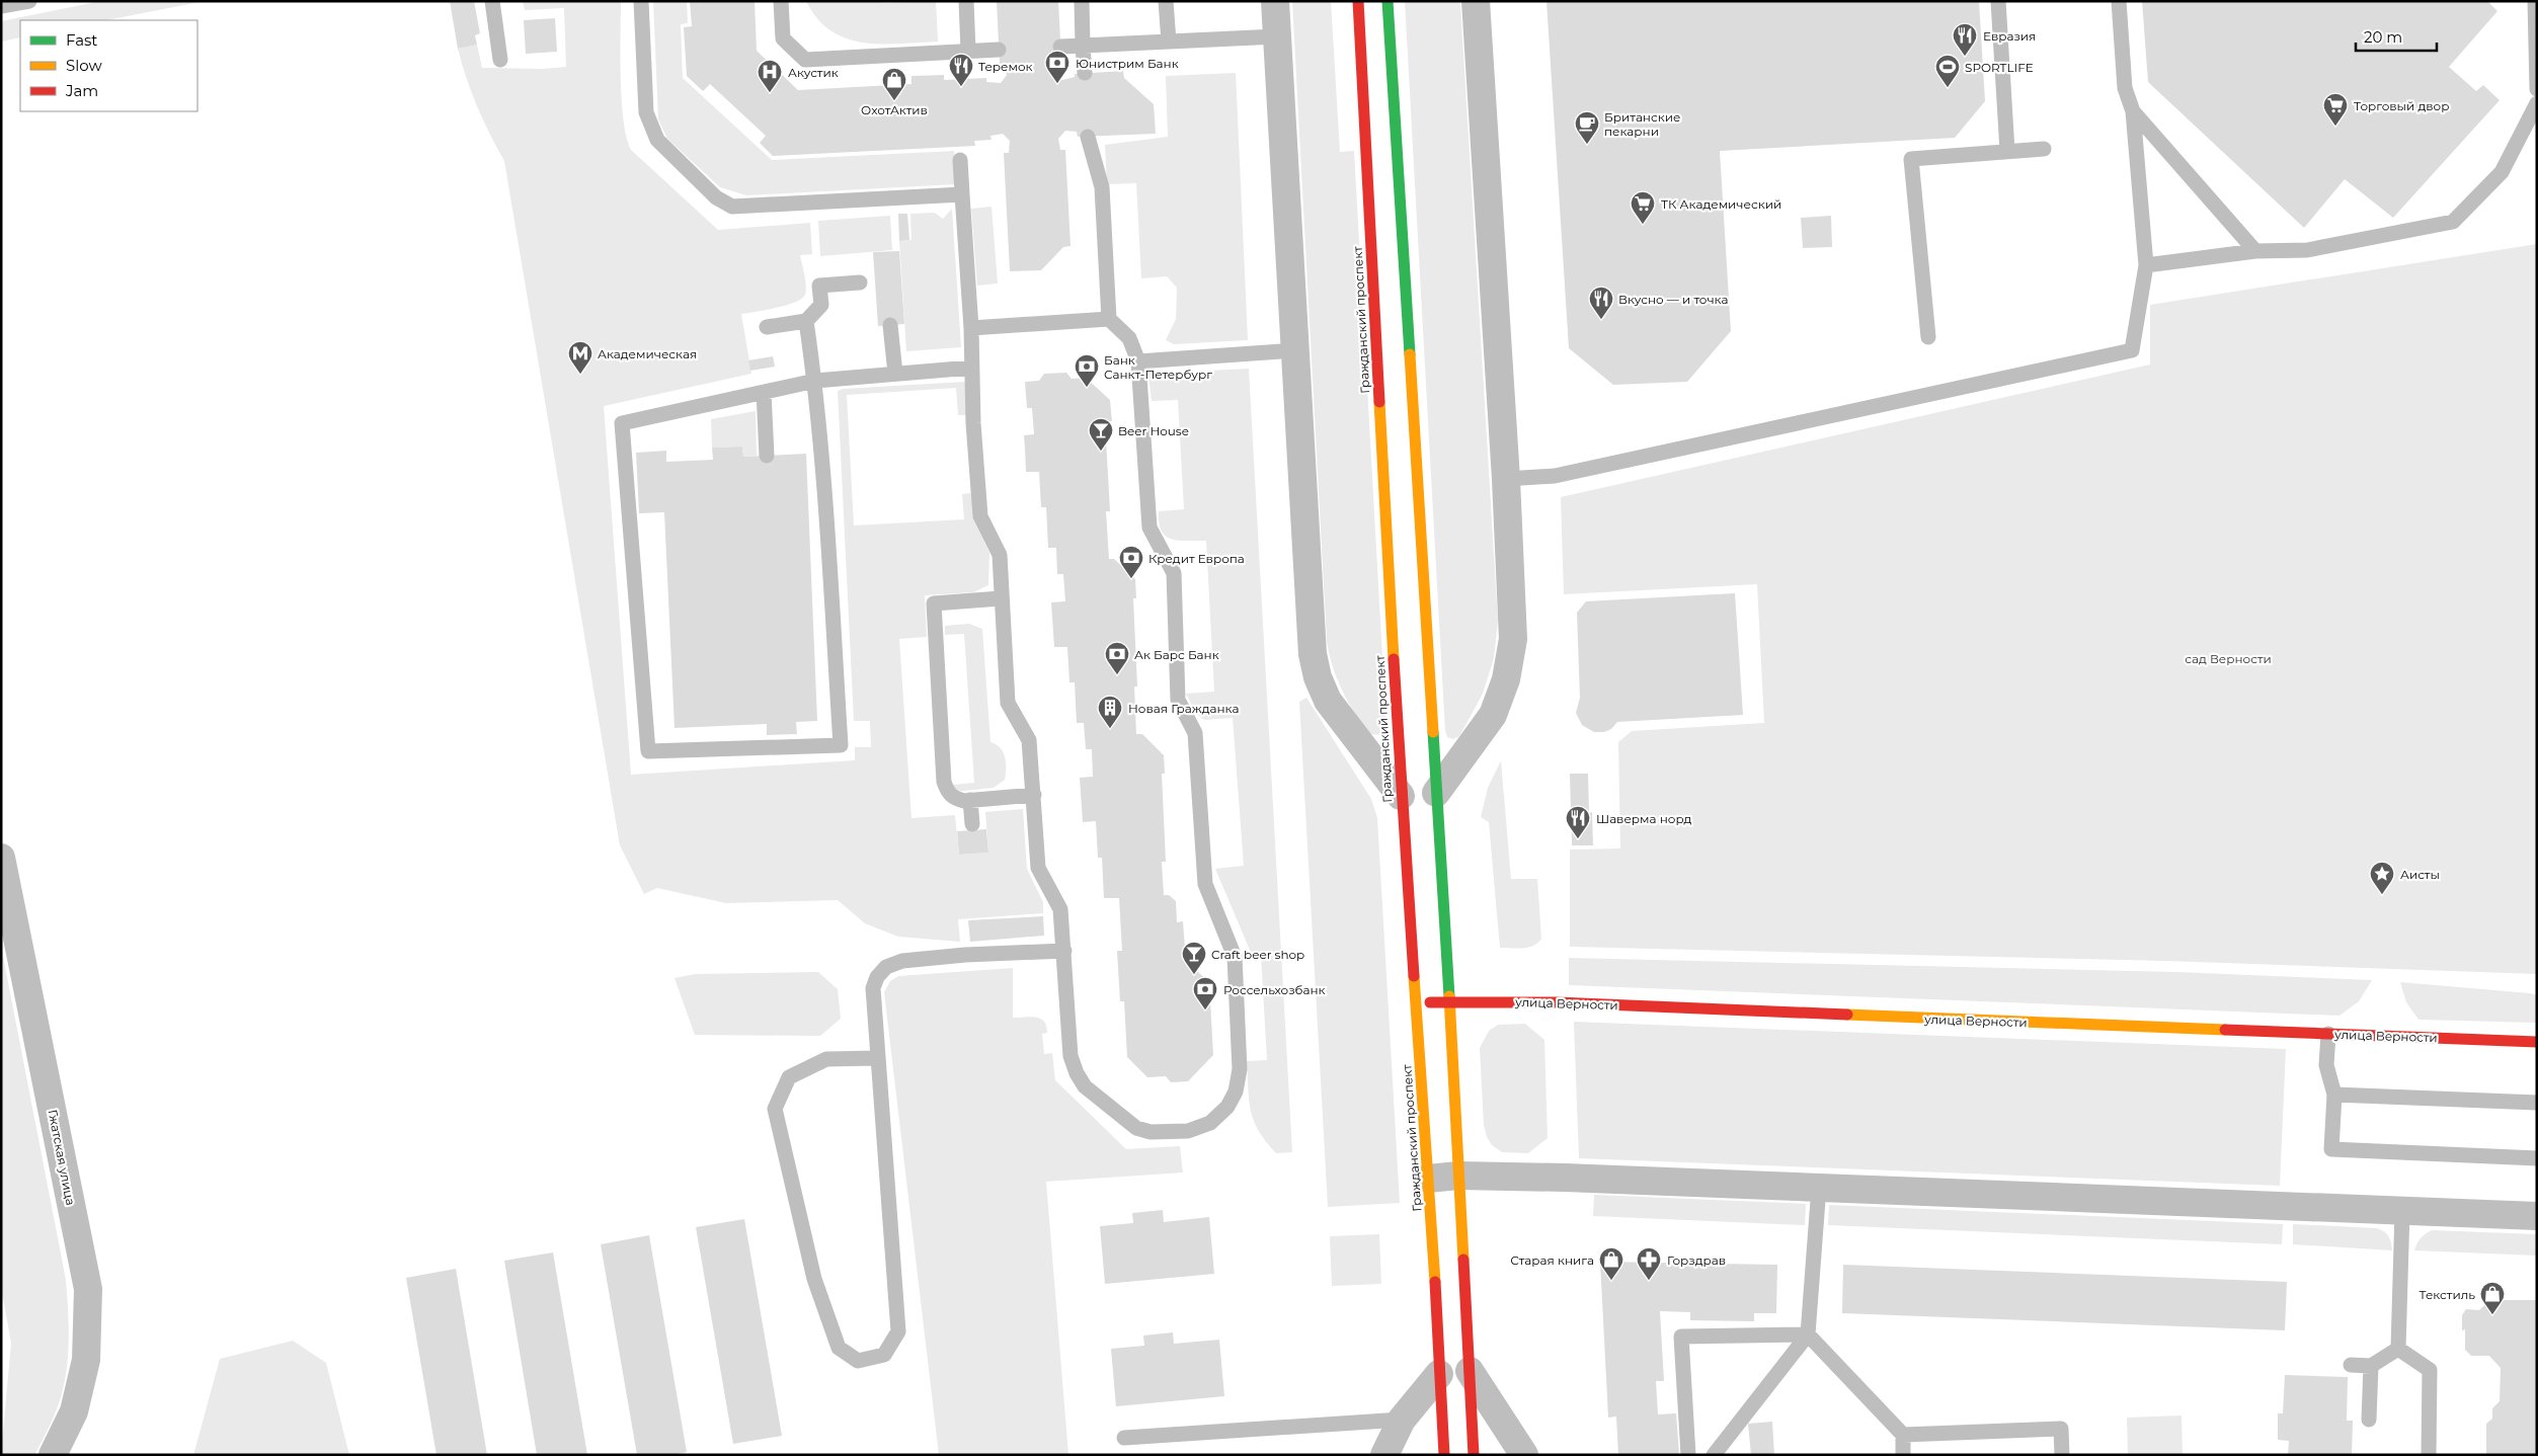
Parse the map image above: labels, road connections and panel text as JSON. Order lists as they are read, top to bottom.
{
  "streets": {
    "main road": ["Гражданский проспект", "улица Верности"],
    "street": ["Гжатская улица"]
  },
  "crossings": [
    ["Гражданский проспект", "улица Верности"]
  ],
  "parks": ["сад Верности"],
  "places": {
    "restaurant": [
      "Евразия",
      "Теремок",
      "Вкусно — и точка",
      "Шаверма норд"
    ],
    "bank": [
      "Юнистрим Банк",
      "Банк Санкт-Петербург",
      "Кредит Европа",
      "Ак Барс Банк",
      "Россельхозбанк"
    ],
    "sports": ["SPORTLIFE"],
    "hospital": ["Акустик"],
    "shop": ["ОхотАктив", "Старая книга", "Текстиль"],
    "supermarket": ["Торговый двор", "ТК Академический"],
    "cafe": ["Британские пекарни"],
    "metro station": ["Академическая"],
    "bar": ["Beer House", "Craft beer shop"],
    "building": ["Новая Гражданка"],
    "place": ["Аисты"],
    "pharmacy": ["Горздрав"]
  },
  "legend": ["Fast", "Slow", "Jam"],
  "scale_bar": "20 m"
}
